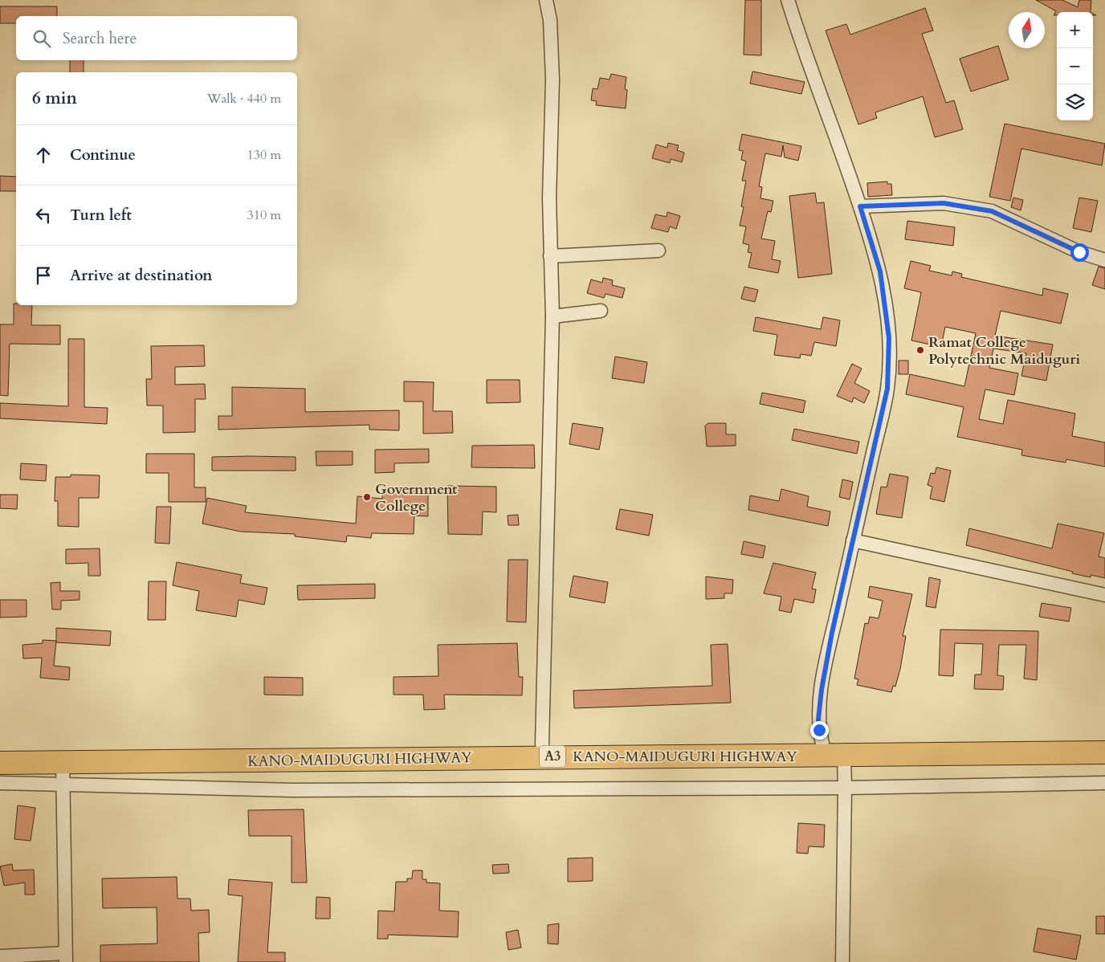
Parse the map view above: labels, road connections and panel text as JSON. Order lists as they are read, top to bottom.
{
  "streets": {
    "highway": ["A3", "KANO-MAIDUGURI HIGHWAY"]
  },
  "places": ["Ramat College Polytechnic Maiduguri", "Government College"],
  "north": "top",
  "page": {
    "map_buttons": ["+", "−"],
    "search": "Search here",
    "heading": ["6 min", "Walk · 440 m"],
    "list": [
      ["Continue", "130 m"],
      ["Turn left", "310 m"],
      "Arrive at destination"
    ]
  }
}
